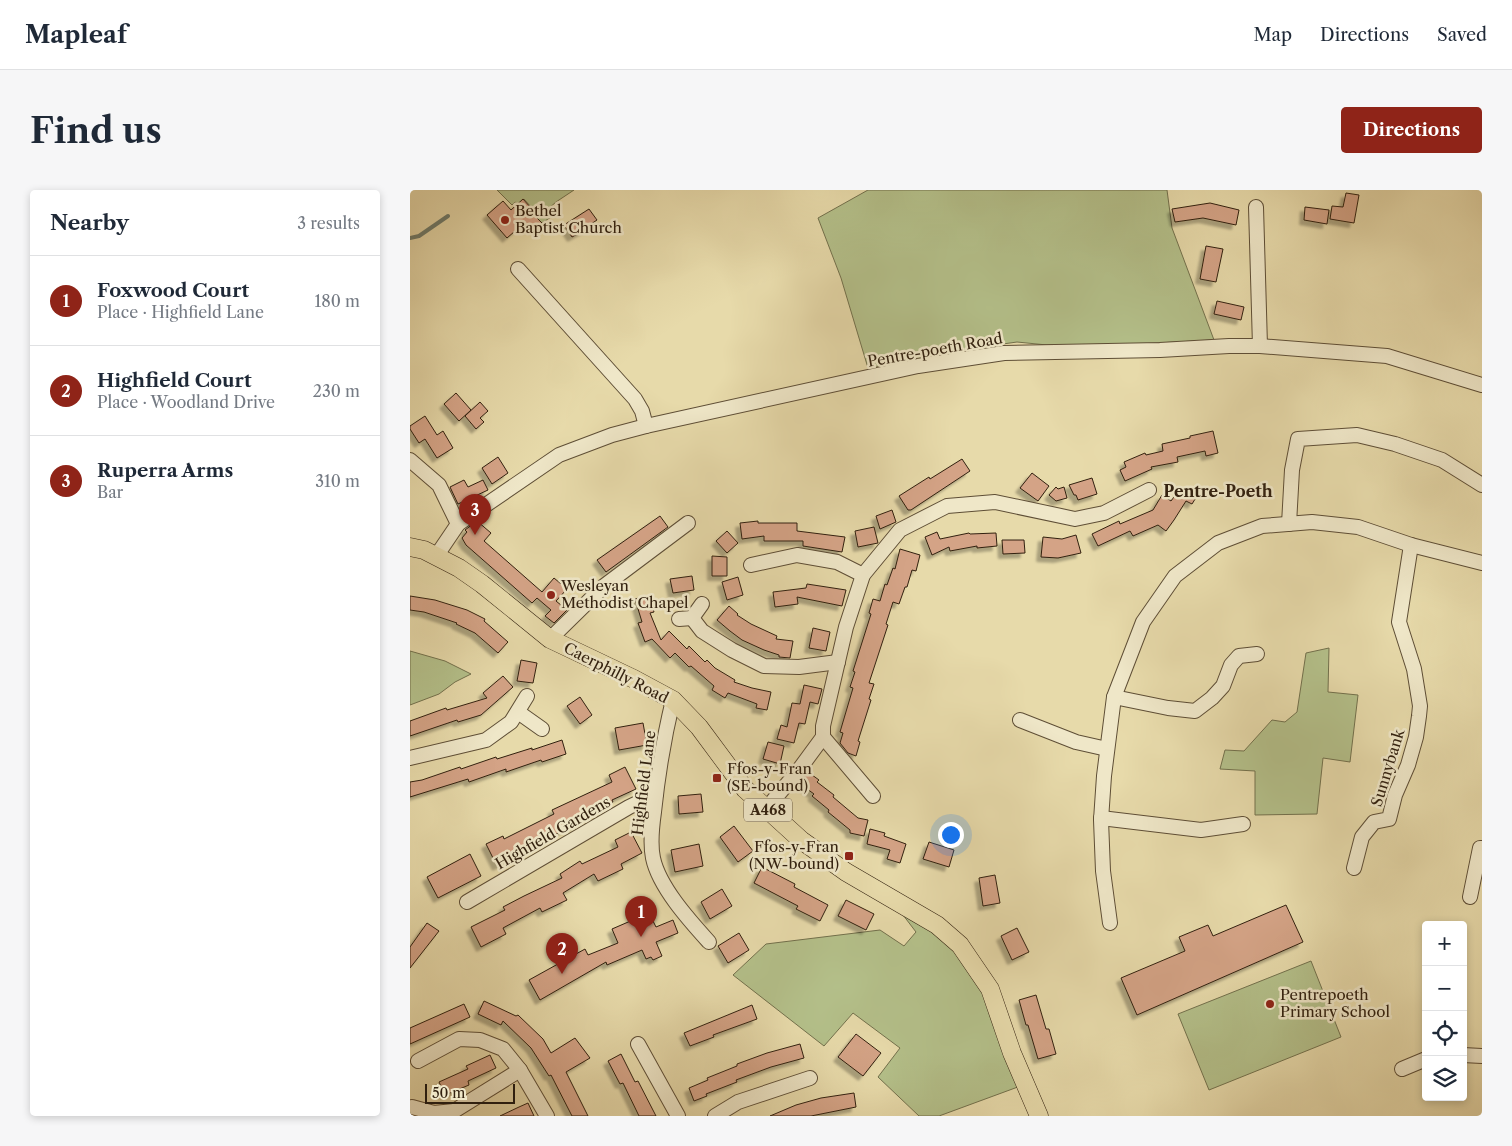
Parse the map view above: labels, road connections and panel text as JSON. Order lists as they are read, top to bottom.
{
  "streets": {
    "main road": ["Caerphilly Road", "A468"],
    "street": [
      "Pentre-poeth Road",
      "Sunnybank",
      "Highfield Lane",
      "Highfield Gardens"
    ]
  },
  "crossings": [
    ["Pentre-poeth Road", "Caerphilly Road"],
    ["Caerphilly Road", "Highfield Lane"],
    ["Highfield Lane", "Highfield Gardens"]
  ],
  "districts": ["Pentre-Poeth"],
  "places": {
    "other": ["Bethel Baptist Church", "Wesleyan Methodist Chapel", "Pentrepoeth Primary School"],
    "transit": ["Ffos-y-Fran (SE-bound)", "Ffos-y-Fran (NW-bound)"]
  },
  "scale_bar": "50 m",
  "page": {
    "header": "Mapleaf",
    "nav": ["Map", "Directions", "Saved"],
    "buttons": "Directions",
    "title": "Find us",
    "heading": ["Nearby", "3 results"],
    "list": [
      {
        "mark": "1",
        "name": "Foxwood Court",
        "note": "Place · Highfield Lane",
        "value": "180 m"
      },
      {
        "mark": "2",
        "name": "Highfield Court",
        "note": "Place · Woodland Drive",
        "value": "230 m"
      },
      {
        "mark": "3",
        "name": "Ruperra Arms",
        "note": "Bar",
        "value": "310 m"
      }
    ],
    "pins": ["3", "1", "2"],
    "map_buttons": ["+", "−"],
    "scale": "50 m"
  }
}
